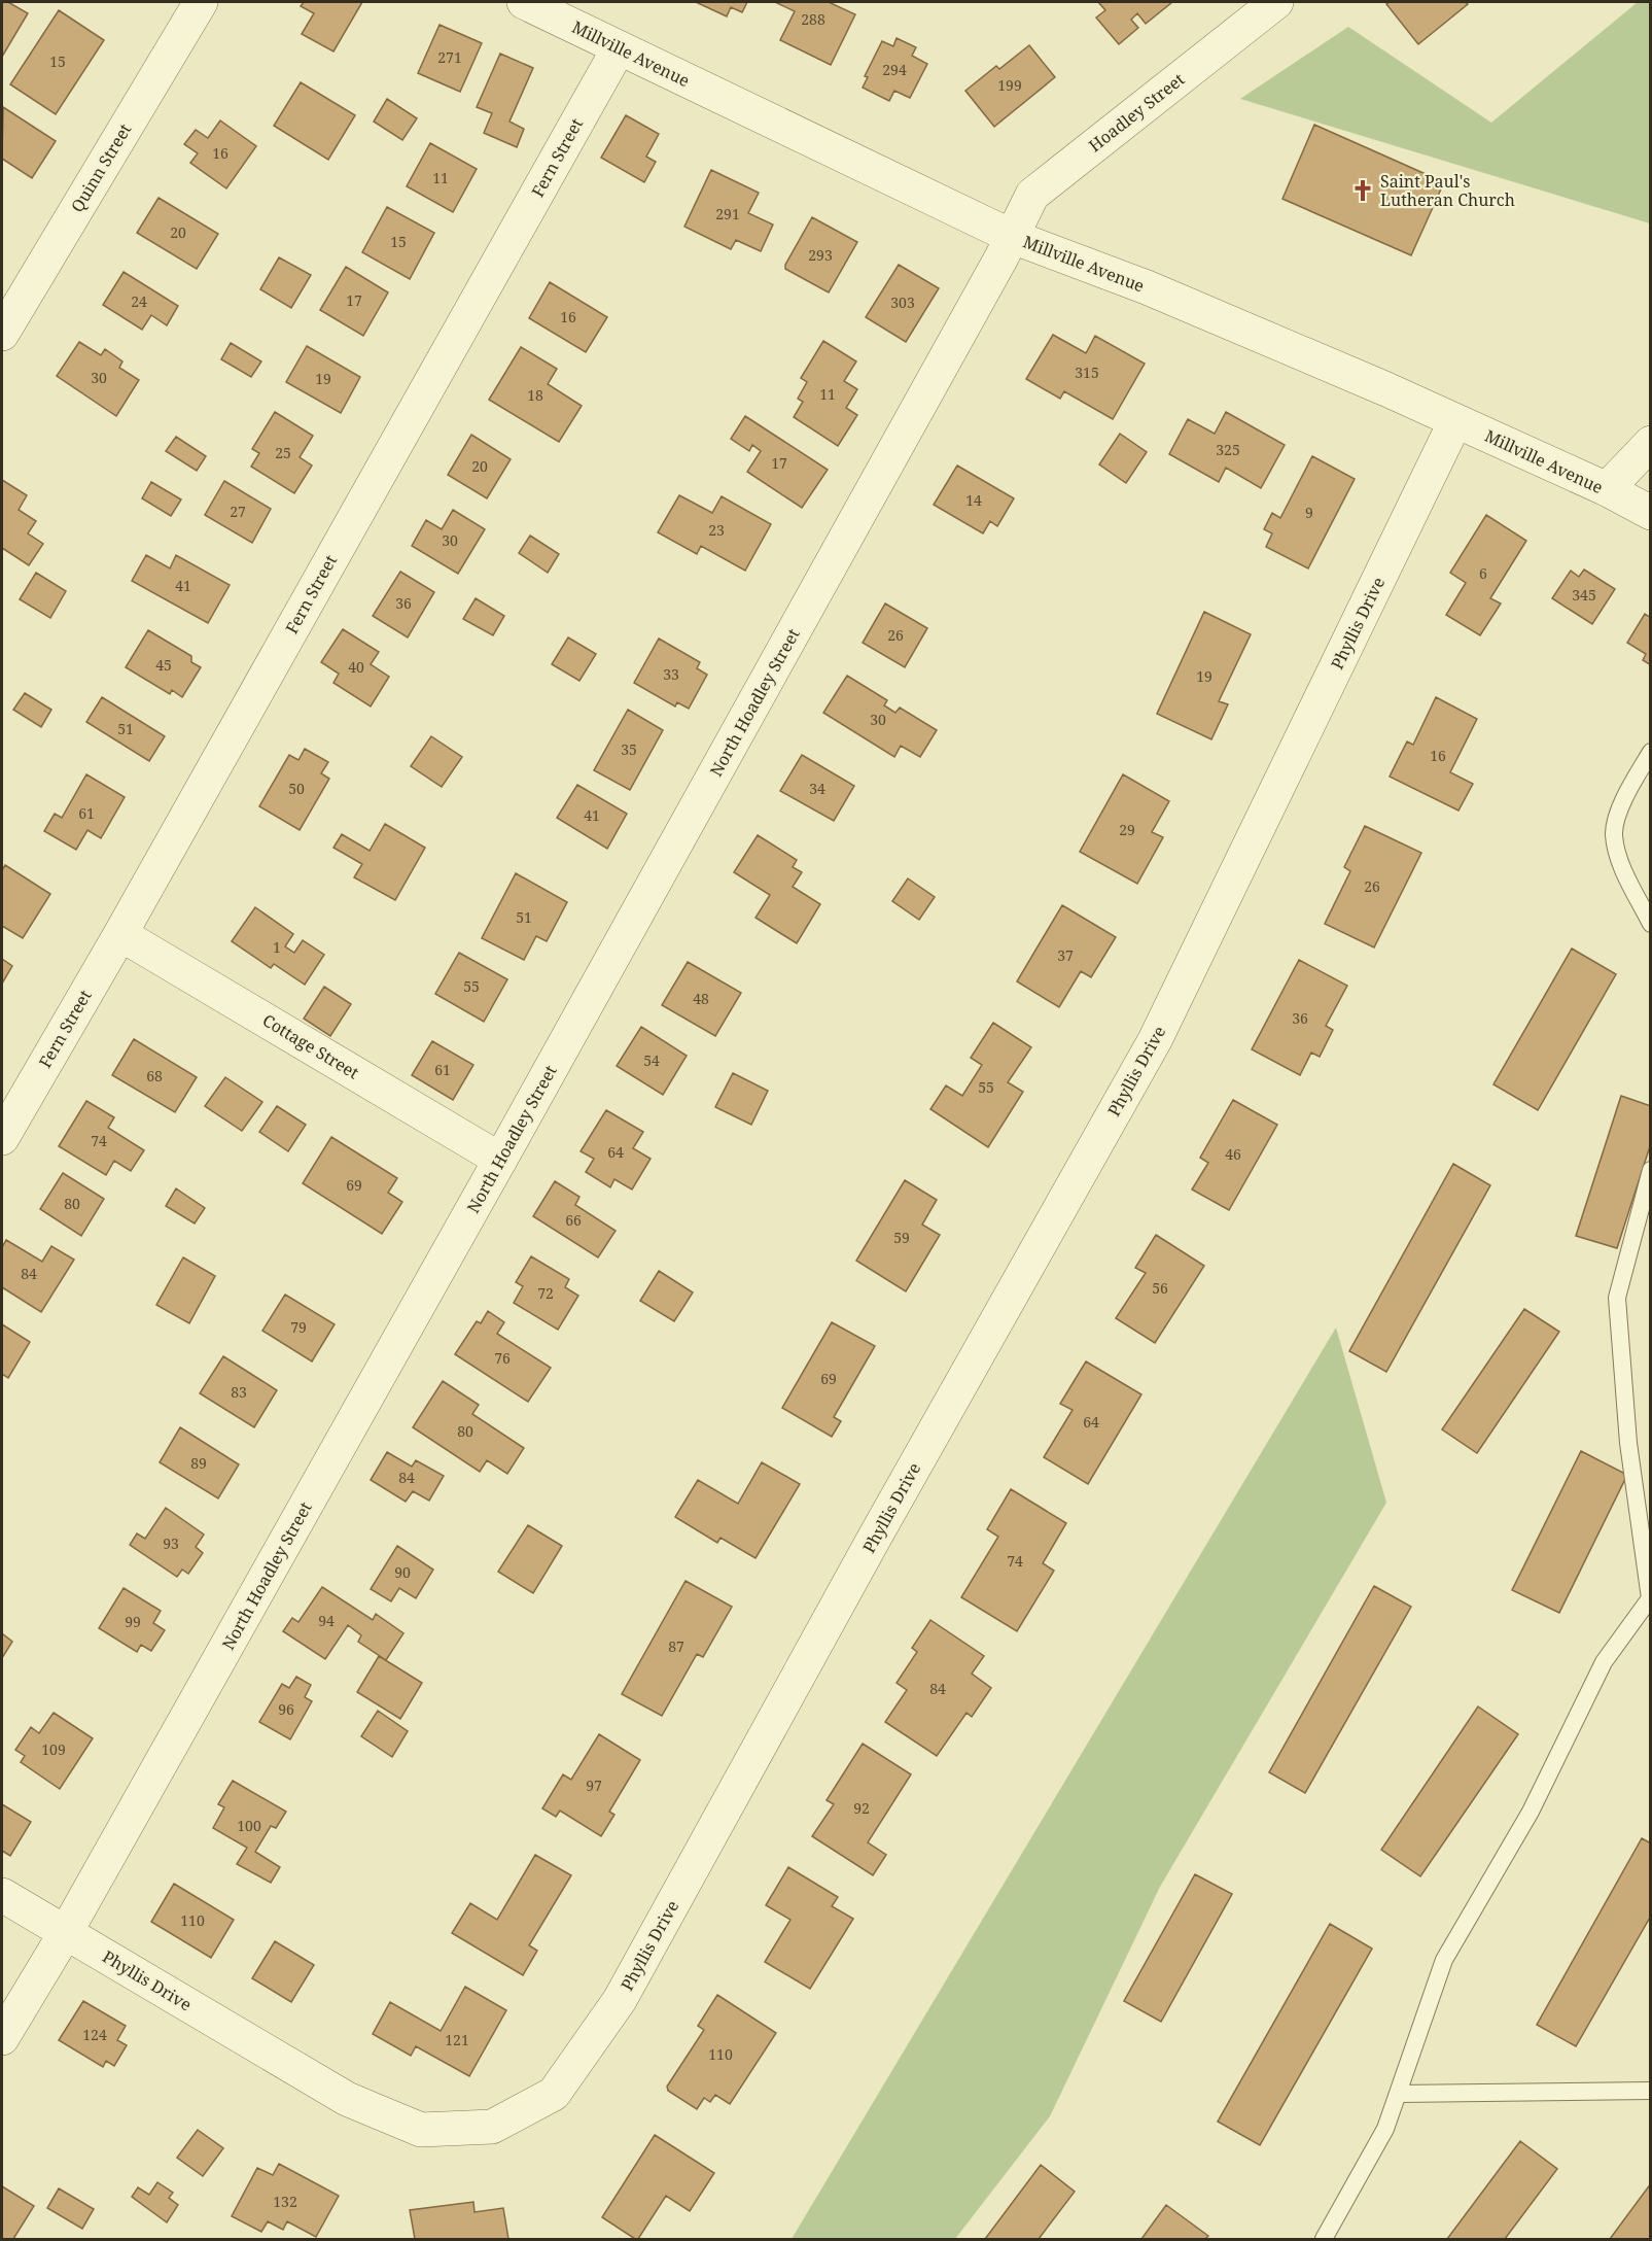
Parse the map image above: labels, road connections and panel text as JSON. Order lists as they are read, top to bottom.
{
  "streets": {
    "street": [
      "Millville Avenue",
      "Hoadley Street",
      "Fern Street",
      "Quinn Street",
      "Phyllis Drive",
      "North Hoadley Street",
      "Cottage Street"
    ]
  },
  "crossings": [
    ["Millville Avenue", "Hoadley Street"],
    ["Millville Avenue", "Fern Street"],
    ["Millville Avenue", "Phyllis Drive"],
    ["Millville Avenue", "North Hoadley Street"],
    ["Hoadley Street", "North Hoadley Street"],
    ["Fern Street", "Cottage Street"],
    ["Phyllis Drive", "North Hoadley Street"],
    ["North Hoadley Street", "Cottage Street"]
  ],
  "places": {
    "church": ["Saint Paul's Lutheran Church"]
  },
  "house_numbers": [
    "288",
    "271",
    "15",
    "294",
    "199",
    "16",
    "11",
    "291",
    "20",
    "15",
    "293",
    "17",
    "24",
    "303",
    "16",
    "315",
    "30",
    "19",
    "11",
    "18",
    "325",
    "25",
    "17",
    "20",
    "14",
    "27",
    "9",
    "23",
    "30",
    "6",
    "41",
    "345",
    "36",
    "26",
    "45",
    "40",
    "33",
    "19",
    "30",
    "51",
    "35",
    "16",
    "50",
    "34",
    "61",
    "41",
    "29",
    "26",
    "51",
    "1",
    "37",
    "55",
    "48",
    "36",
    "54",
    "61",
    "68",
    "55",
    "74",
    "64",
    "46",
    "69",
    "80",
    "66",
    "59",
    "84",
    "56",
    "72",
    "79",
    "76",
    "69",
    "83",
    "64",
    "80",
    "89",
    "84",
    "93",
    "74",
    "90",
    "94",
    "99",
    "87",
    "84",
    "96",
    "109",
    "97",
    "92",
    "100",
    "110",
    "124",
    "121",
    "110",
    "132"
  ]
}
